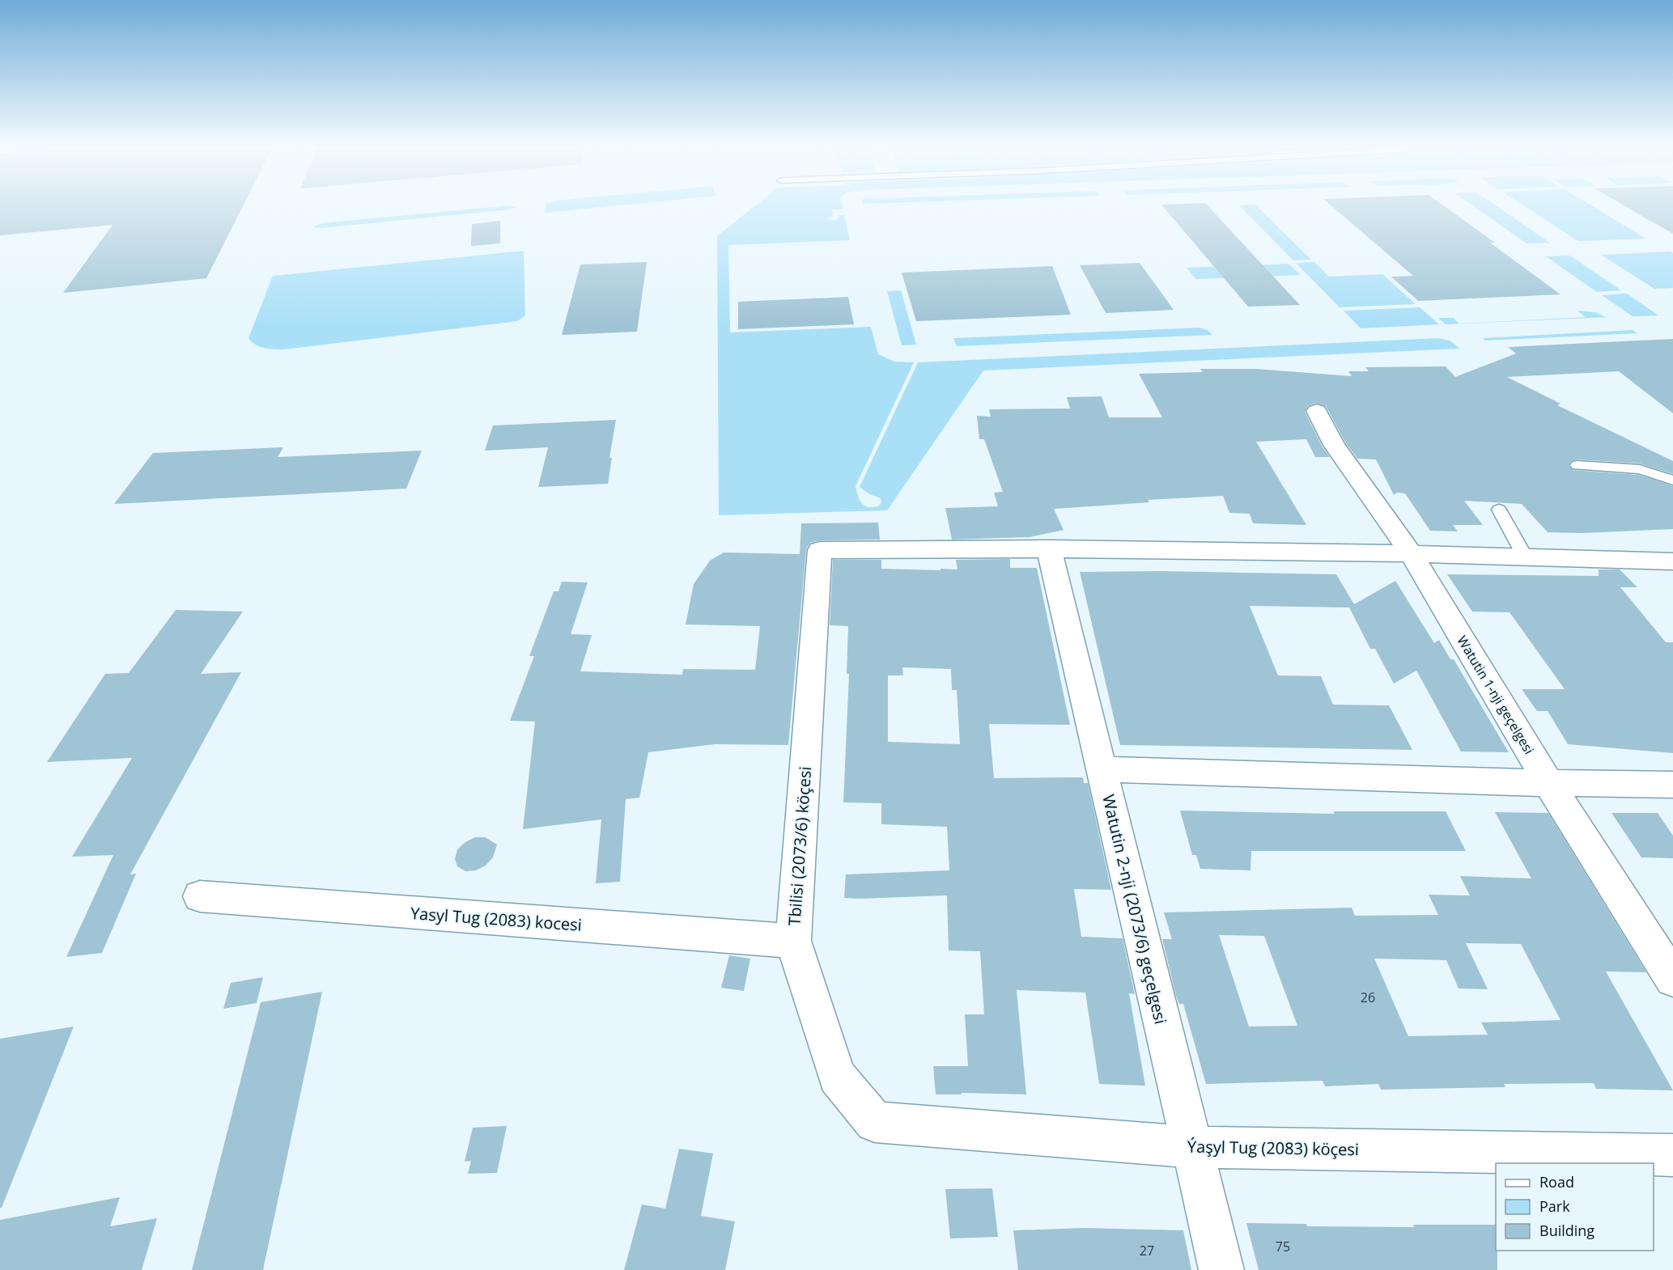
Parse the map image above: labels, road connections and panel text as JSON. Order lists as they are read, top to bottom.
{
  "streets": {
    "street": [
      "Watutin 1-nji geçelgesi",
      "Tbilisi (2073/6) köçesi",
      "Watutin 2-nji (2073/6) geçelgesi",
      "Yasyl Tug (2083) kocesi",
      "Ýaşyl Tug (2083) köçesi"
    ]
  },
  "crossings": [
    ["Tbilisi (2073/6) köçesi", "Watutin 2-nji (2073/6) geçelgesi"],
    ["Tbilisi (2073/6) köçesi", "Yasyl Tug (2083) kocesi"],
    ["Tbilisi (2073/6) köçesi", "Ýaşyl Tug (2083) köçesi"],
    ["Watutin 2-nji (2073/6) geçelgesi", "Ýaşyl Tug (2083) köçesi"]
  ],
  "house_numbers": ["26", "75", "27"],
  "legend": ["Road", "Park", "Building"]
}
